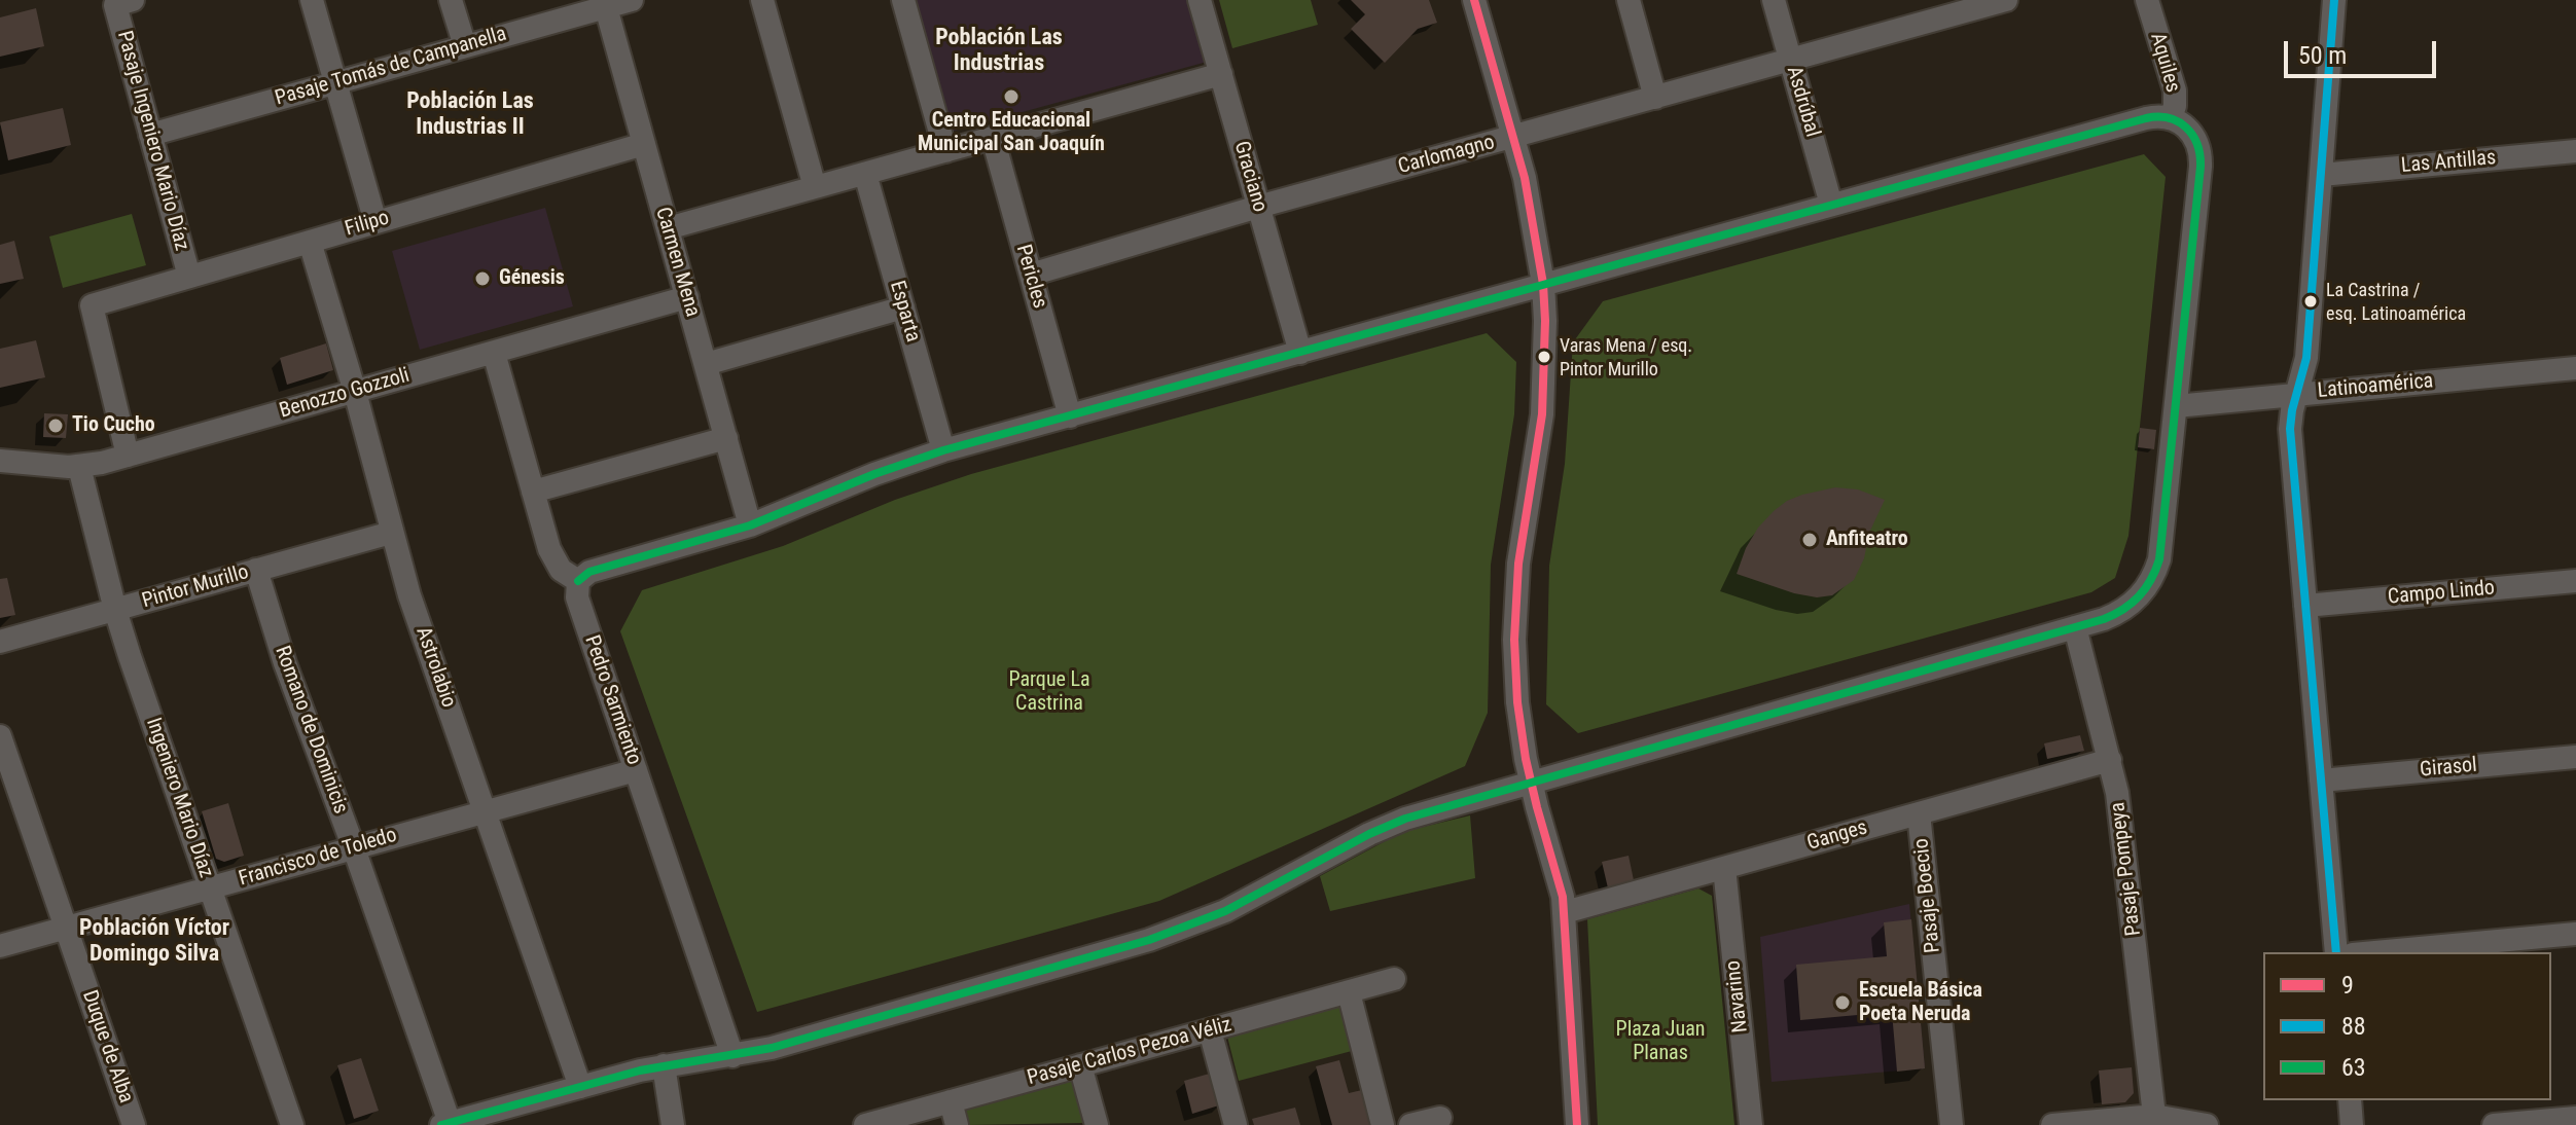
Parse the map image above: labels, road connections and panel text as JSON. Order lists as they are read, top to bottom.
{
  "streets": {
    "street": [
      "Aquiles",
      "Pasaje Tomás de Campanella",
      "Asdrúbal",
      "Pasaje Ingeniero Mario Díaz",
      "Carlomagno",
      "Las Antillas",
      "Graciano",
      "Filipo",
      "Carmen Mena",
      "Pericles",
      "Esparta",
      "Latinoamérica",
      "Benozzo Gozzoli",
      "Pintor Murillo",
      "Campo Lindo",
      "Astrolabio",
      "Pedro Sarmiento",
      "Romano de Dominicis",
      "Girasol",
      "Ingeniero Mario Díaz",
      "Ganges",
      "Francisco de Toledo",
      "Pasaje Pompeya",
      "Pasaje Boecio",
      "Navarino",
      "Duque de Alba",
      "Pasaje Carlos Pezoa Véliz"
    ]
  },
  "crossings": [
    ["Aquiles", "Latinoamérica"],
    ["Aquiles", "Astrolabio"],
    ["Aquiles", "Pedro Sarmiento"],
    ["Aquiles", "Romano de Dominicis"],
    ["Aquiles", "Pasaje Pompeya"],
    ["Pasaje Tomás de Campanella", "Pasaje Ingeniero Mario Díaz"],
    ["Pasaje Tomás de Campanella", "Carmen Mena"],
    ["Asdrúbal", "Carlomagno"],
    ["Pasaje Ingeniero Mario Díaz", "Filipo"],
    ["Carlomagno", "Graciano"],
    ["Carlomagno", "Pericles"],
    ["Filipo", "Carmen Mena"],
    ["Filipo", "Benozzo Gozzoli"],
    ["Filipo", "Astrolabio"],
    ["Carmen Mena", "Benozzo Gozzoli"],
    ["Benozzo Gozzoli", "Astrolabio"],
    ["Benozzo Gozzoli", "Ingeniero Mario Díaz"],
    ["Pintor Murillo", "Astrolabio"],
    ["Pintor Murillo", "Romano de Dominicis"],
    ["Pintor Murillo", "Ingeniero Mario Díaz"],
    ["Astrolabio", "Francisco de Toledo"],
    ["Pedro Sarmiento", "Francisco de Toledo"],
    ["Romano de Dominicis", "Francisco de Toledo"],
    ["Ingeniero Mario Díaz", "Francisco de Toledo"],
    ["Ganges", "Pasaje Pompeya"],
    ["Ganges", "Pasaje Boecio"],
    ["Ganges", "Navarino"],
    ["Francisco de Toledo", "Duque de Alba"]
  ],
  "districts": ["Población Las Industrias", "Población Las Industrias II", "Población Víctor Domingo Silva"],
  "parks": ["Parque La Castrina", "Plaza Juan Planas"],
  "places": [
    "Centro Educacional Municipal San Joaquín",
    "Génesis",
    "La Castrina / esq. Latinoamérica",
    "Varas Mena / esq. Pintor Murillo",
    "Tio Cucho",
    "Anfiteatro",
    "Escuela Básica Poeta Neruda"
  ],
  "lines": ["transit line 9", "transit line 88", "transit line 63"],
  "legend": ["9", "88", "63"],
  "scale_bar": "50 m"
}
